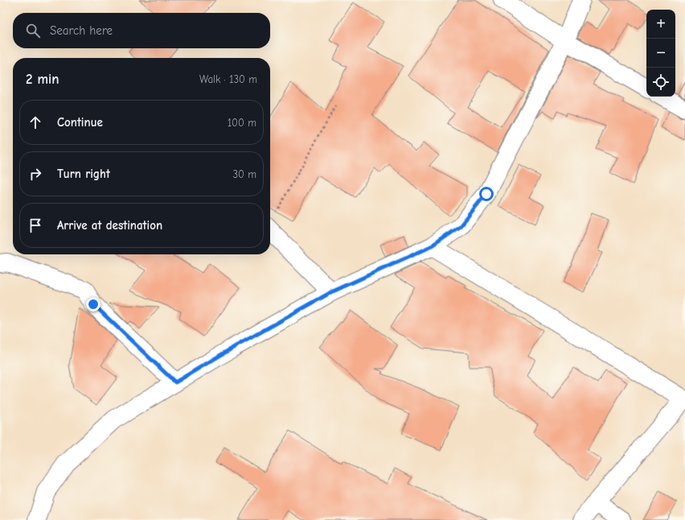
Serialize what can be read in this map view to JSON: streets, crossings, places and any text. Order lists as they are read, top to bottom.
{
  "page": {
    "map_buttons": ["+", "−"],
    "search": "Search here",
    "heading": ["2 min", "Walk · 130 m"],
    "list": [
      ["Continue", "100 m"],
      ["Turn right", "30 m"],
      "Arrive at destination"
    ]
  }
}
